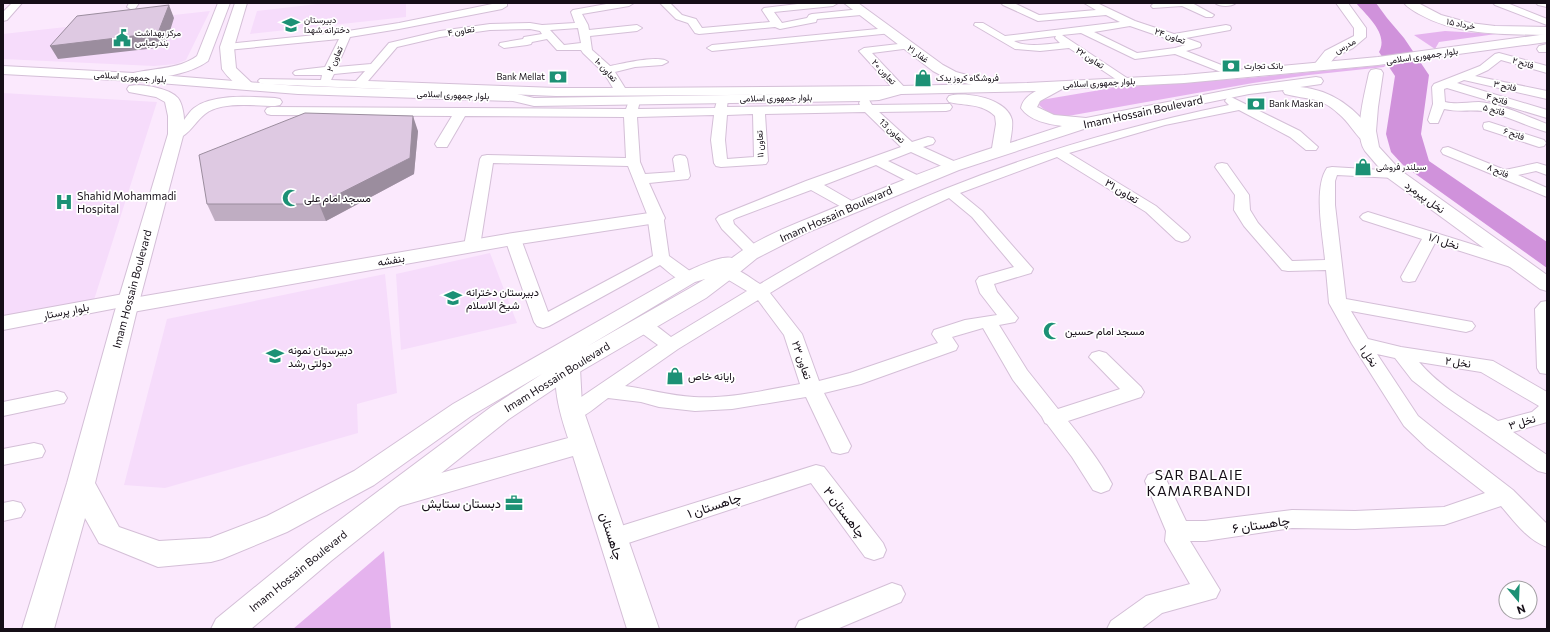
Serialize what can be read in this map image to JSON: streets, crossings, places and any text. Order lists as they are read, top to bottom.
{
  "streets": {
    "main road": [
      "۱۵ خرداد",
      "مدرس",
      "غفار ۲۱",
      "بلوار جمهوری اسلامی",
      "Imam Hossain Boulevard",
      "نخل پیرمرد",
      "بنفشه",
      "بلوار پرستار",
      "چاهستان"
    ],
    "street": [
      "تعاون ۴",
      "تعاون ۲۴",
      "تعاون ۲۲",
      "تعاون ۲",
      "فاتح ۲",
      "تعاون ۱۰",
      "تعاون ۲۰",
      "فاتح ۳",
      "فاتح ۴",
      "فاتح ۵",
      "تعاون 13",
      "فاتح ۶",
      "تعاون ۱۱",
      "فاتح ۸",
      "تعاون ۳۱",
      "نخل ۱/۱",
      "نخل ۱",
      "تعاون ۲۳",
      "نخل ۲",
      "نخل ۳",
      "چاهستان ۱",
      "چاهستان ۳",
      "چاهستان ۶"
    ]
  },
  "crossings": [
    ["۱۵ خرداد", "بلوار جمهوری اسلامی"],
    ["تعاون ۴", "تعاون ۱۰"],
    ["تعاون ۲۴", "بلوار جمهوری اسلامی"],
    ["تعاون ۲۴", "Imam Hossain Boulevard"],
    ["تعاون ۲۴", "نخل پیرمرد"],
    ["مدرس", "بلوار جمهوری اسلامی"],
    ["غفار ۲۱", "بلوار جمهوری اسلامی"],
    ["غفار ۲۱", "تعاون ۲۰"],
    ["بلوار جمهوری اسلامی", "تعاون ۲۲"],
    ["بلوار جمهوری اسلامی", "فاتح ۲"],
    ["بلوار جمهوری اسلامی", "تعاون ۲۰"],
    ["بلوار جمهوری اسلامی", "Imam Hossain Boulevard"],
    ["بلوار جمهوری اسلامی", "تعاون 13"],
    ["بلوار جمهوری اسلامی", "تعاون ۱۱"],
    ["بلوار جمهوری اسلامی", "نخل پیرمرد"],
    ["Imam Hossain Boulevard", "تعاون 13"],
    ["Imam Hossain Boulevard", "نخل پیرمرد"],
    ["Imam Hossain Boulevard", "بنفشه"],
    ["Imam Hossain Boulevard", "بلوار پرستار"],
    ["Imam Hossain Boulevard", "تعاون ۲۳"],
    ["Imam Hossain Boulevard", "چاهستان"],
    ["نخل پیرمرد", "نخل ۱/۱"],
    ["نخل پیرمرد", "نخل ۱"],
    ["بنفشه", "بلوار پرستار"],
    ["نخل ۱", "نخل ۲"],
    ["نخل ۱", "چاهستان ۶"],
    ["چاهستان ۱", "چاهستان ۳"],
    ["چاهستان ۱", "چاهستان"]
  ],
  "districts": ["SAR BALAIE KAMARBANDI"],
  "places": {
    "school or university": ["دبیرستان دخترانه شهدا", "دبیرستان دخترانه شیخ الاسلام", "دبیرستان نمونه دولتی رشد"],
    "public building": ["مرکز بهداشت بندرعباس"],
    "bank": ["بانک تجارت", "Bank Mellat", "Bank Maskan"],
    "shop": ["فروشگاه کروز یدک", "سیلندر فروشی", "رایانه خاص"],
    "mosque": ["مسجد امام علی", "مسجد امام حسین"],
    "hospital": ["Shahid Mohammadi Hospital"],
    "office": ["دبستان ستایش"]
  },
  "north": "bottom"
}
